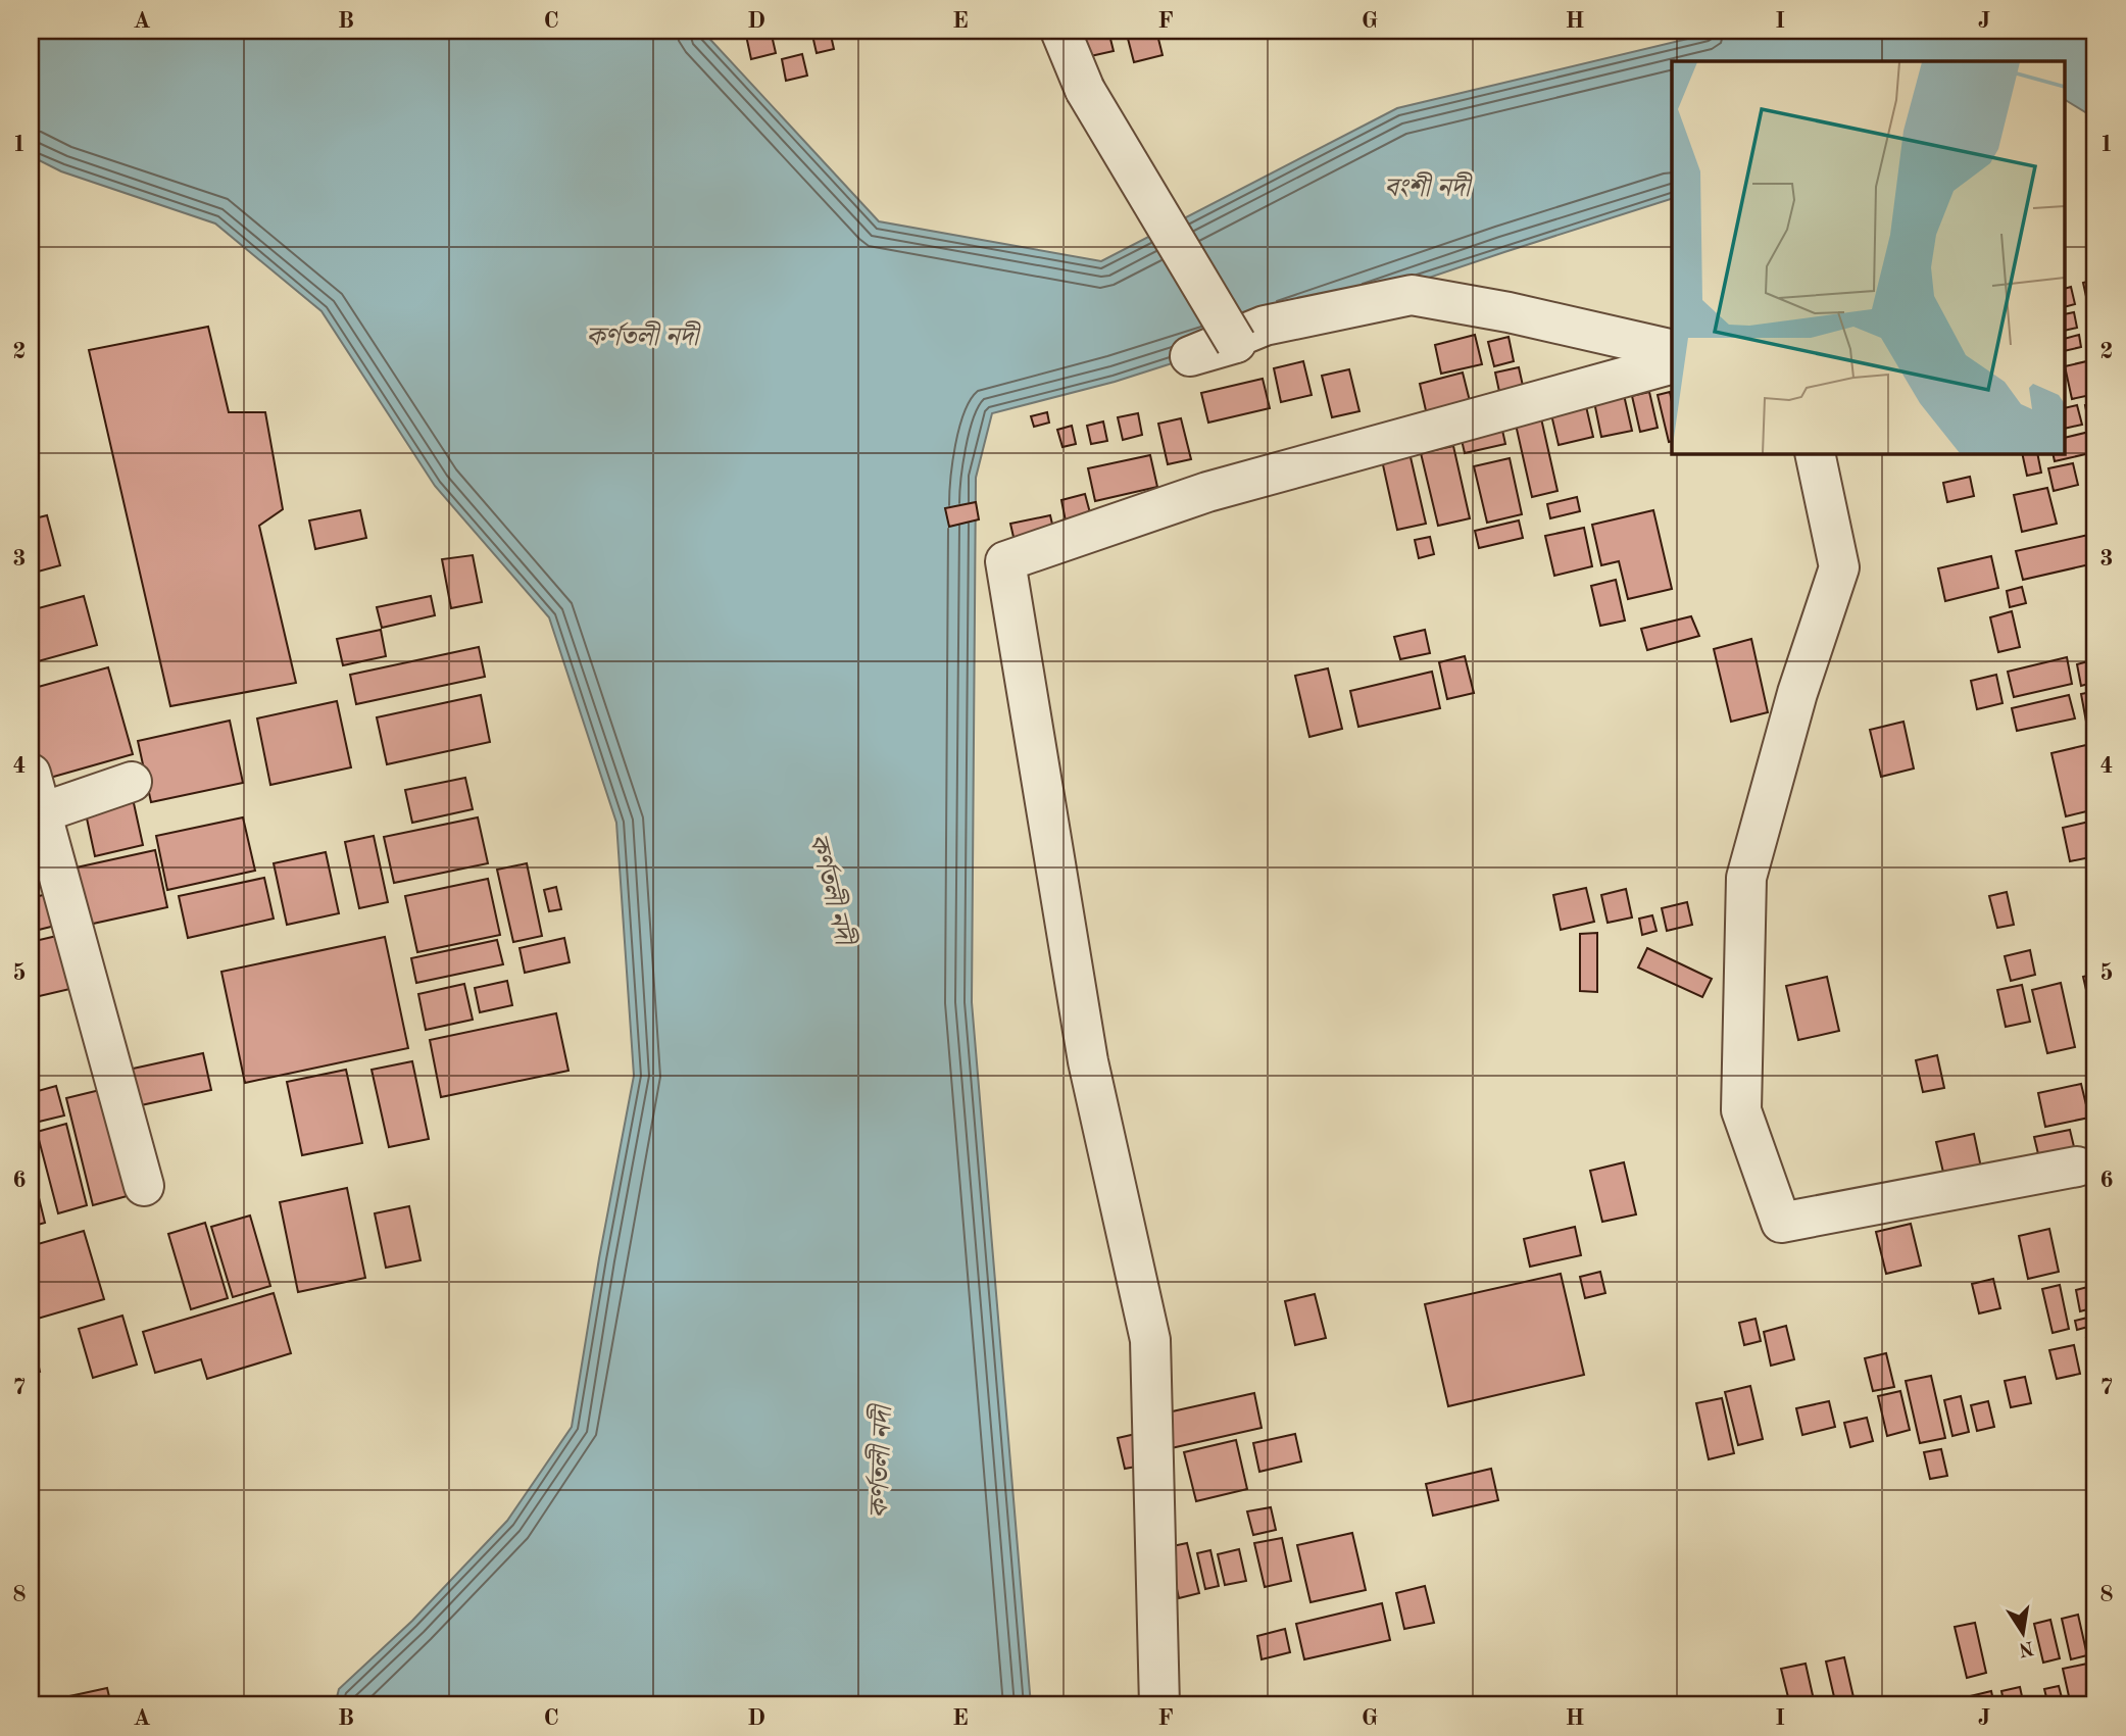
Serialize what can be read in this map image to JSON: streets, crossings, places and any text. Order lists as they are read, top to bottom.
{
  "water": ["বংশী নদী", "কর্ণতলী নদী"],
  "north": "bottom",
  "grid": {
    "columns": [
      "A",
      "B",
      "C",
      "D",
      "E",
      "F",
      "G",
      "H",
      "I",
      "J"
    ],
    "rows": [
      "1",
      "2",
      "3",
      "4",
      "5",
      "6",
      "7",
      "8"
    ]
  }
}
